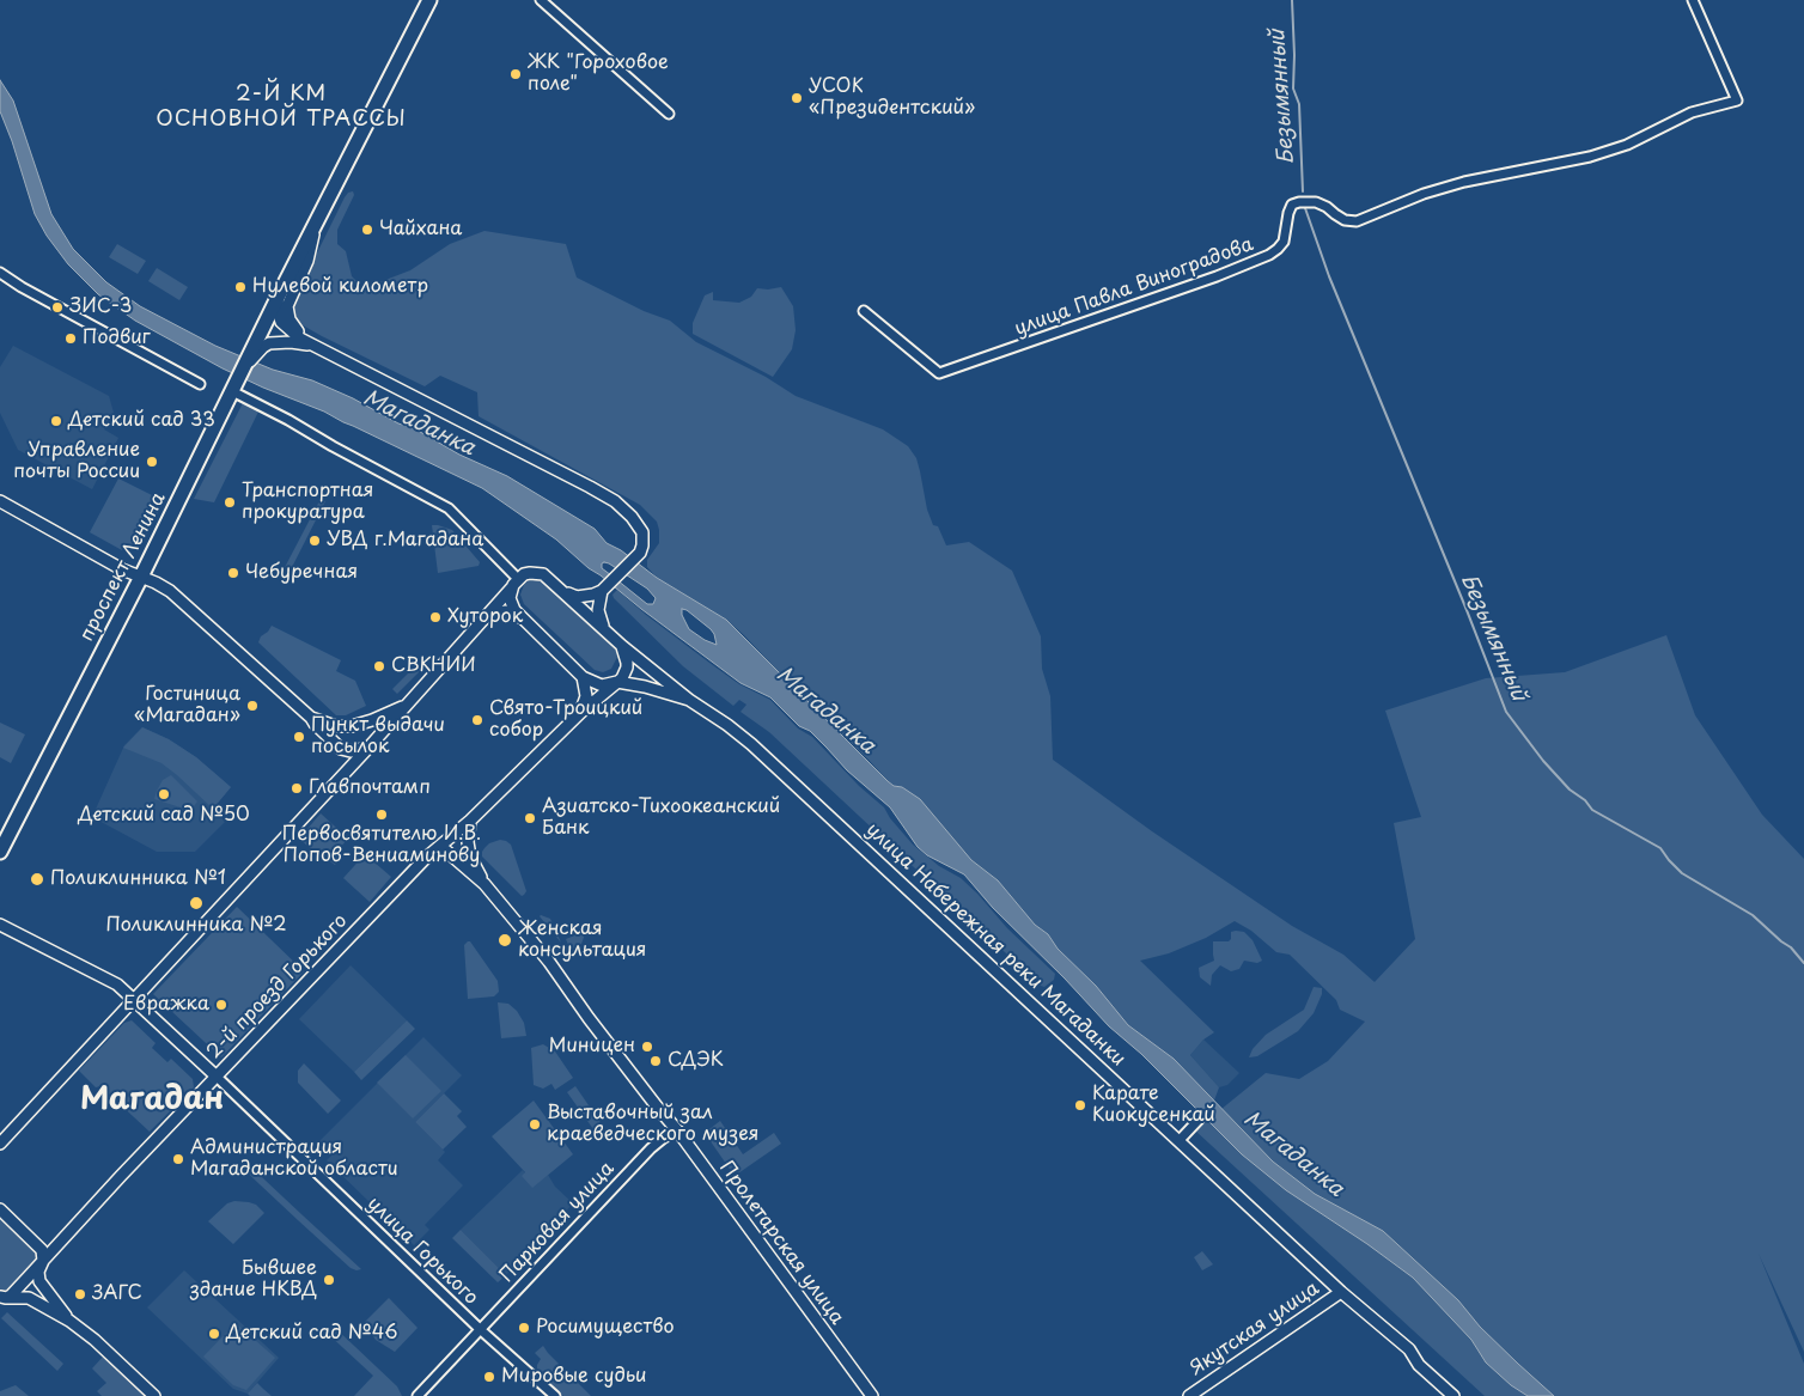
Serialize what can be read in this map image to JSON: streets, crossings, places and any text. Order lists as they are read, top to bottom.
{
  "streets": {
    "main road": ["проспект Ленина"],
    "street": [
      "улица Павла Виноградова",
      "улица Набережная реки Магаданки",
      "2-й проезд Горького",
      "Парковая улица",
      "Пролетарская улица",
      "улица Горького",
      "Якутская улица"
    ]
  },
  "crossings": [
    ["улица Набережная реки Магаданки", "Якутская улица"],
    ["2-й проезд Горького", "Пролетарская улица"],
    ["2-й проезд Горького", "улица Горького"],
    ["Парковая улица", "Пролетарская улица"],
    ["Парковая улица", "улица Горького"]
  ],
  "districts": ["2-Й КМ ОСНОВНОЙ ТРАССЫ", "Магадан"],
  "water": ["Безымянный", "Магаданка"],
  "places": [
    "ЖК \"Гороховое поле\"",
    "УСОК «Президентский»",
    "Чайхана",
    "Нулевой километр",
    "ЗИС-3",
    "Подвиг",
    "Детский сад 33",
    "Управление почты России",
    "Транспортная прокуратура",
    "УВД г.Магадана",
    "Чебуречная",
    "Хуторок",
    "СВКНИИ",
    "Гостиница «Магадан»",
    "Свято-Троицкий собор",
    "Пункт выдачи посылок",
    "Главпочтамп",
    "Детский сад №50",
    "Первосвятителю И.В. Попов-Вениаминову",
    "Азиатско-Тихоокеанский Банк",
    "Поликлинника №1",
    "Поликлинника №2",
    "Женская консультация",
    "Евражка",
    "Миницен",
    "СДЭК",
    "Карате Киокусенкай",
    "Выставочный зал краеведческого музея",
    "Администрация Магаданской области",
    "Бывшее здание НКВД",
    "ЗАГС",
    "Росимущество",
    "Детский сад №46",
    "Мировые судьи"
  ]
}
